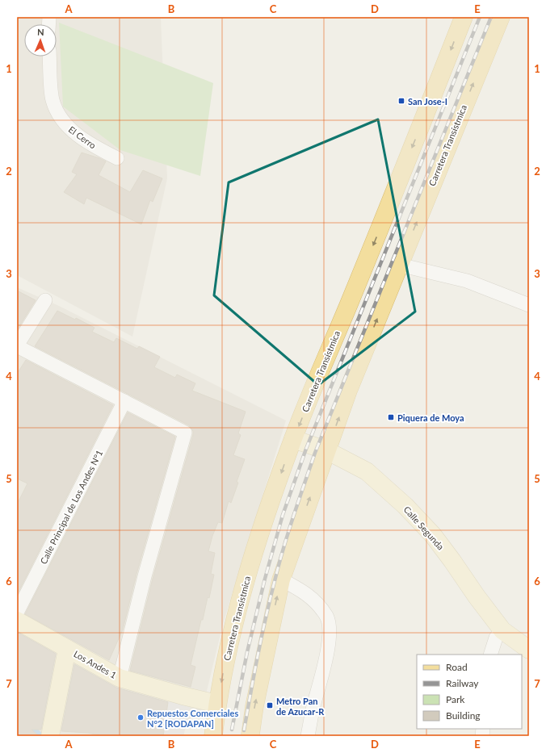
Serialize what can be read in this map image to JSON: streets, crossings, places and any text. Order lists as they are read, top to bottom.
{
  "streets": {
    "main road": ["Carretera Transístmica"],
    "street": [
      "El Cerro",
      "Calle Principal de Los Andes N°1",
      "Calle Segunda",
      "Los Andes 1"
    ]
  },
  "crossings": [
    ["Carretera Transístmica", "Calle Segunda"],
    ["Carretera Transístmica", "Los Andes 1"]
  ],
  "places": {
    "transit": ["San Jose-I", "Piquera de Moya", "Metro Pan de Azucar-R"],
    "other": ["Repuestos Comerciales N°2 [RODAPAN]"]
  },
  "legend": [
    "Road",
    "Railway",
    "Park",
    "Building"
  ],
  "north": "top",
  "grid": {
    "columns": [
      "A",
      "B",
      "C",
      "D",
      "E"
    ],
    "rows": [
      "1",
      "2",
      "3",
      "4",
      "5",
      "6",
      "7"
    ]
  }
}
